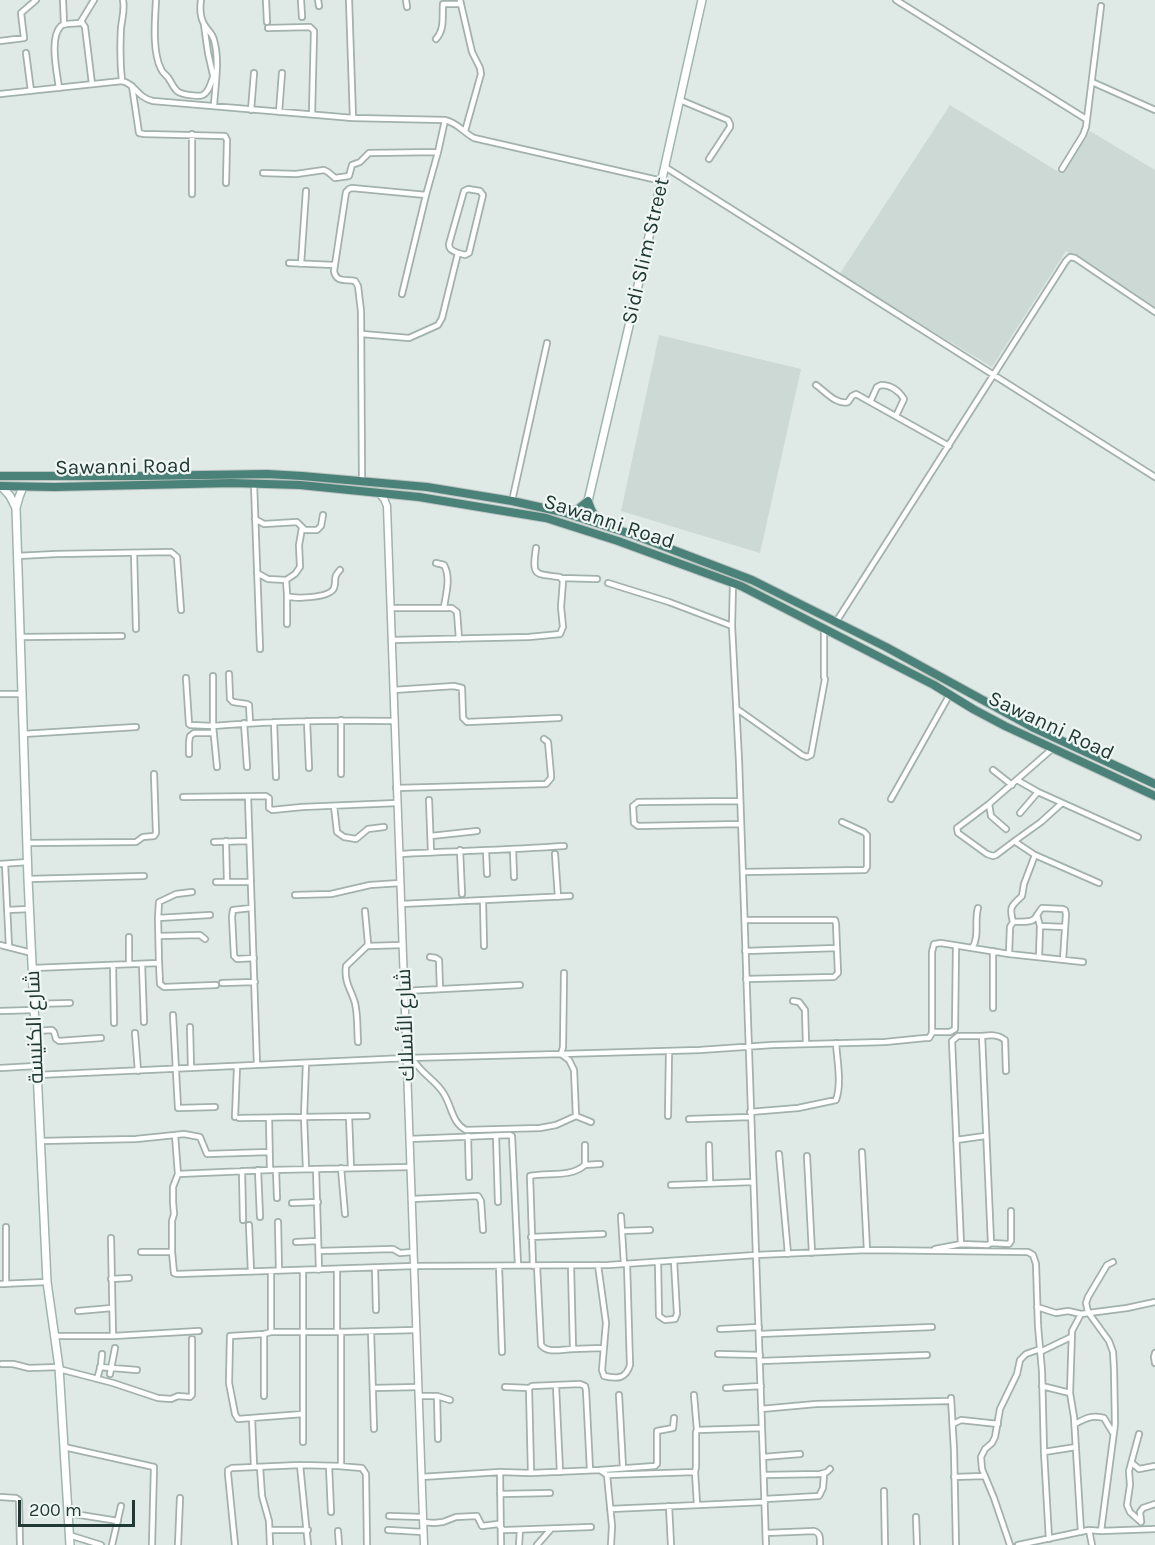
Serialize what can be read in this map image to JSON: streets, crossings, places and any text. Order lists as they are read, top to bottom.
{
  "streets": {
    "highway": ["Sawanni Road"],
    "main road": ["Sidi Slim Street", "شارع الكنيسة"],
    "street": ["شارع الأسلاك"]
  },
  "crossings": [
    ["Sawanni Road", "شارع الكنيسة"]
  ],
  "scale_bar": "200 m"
}
